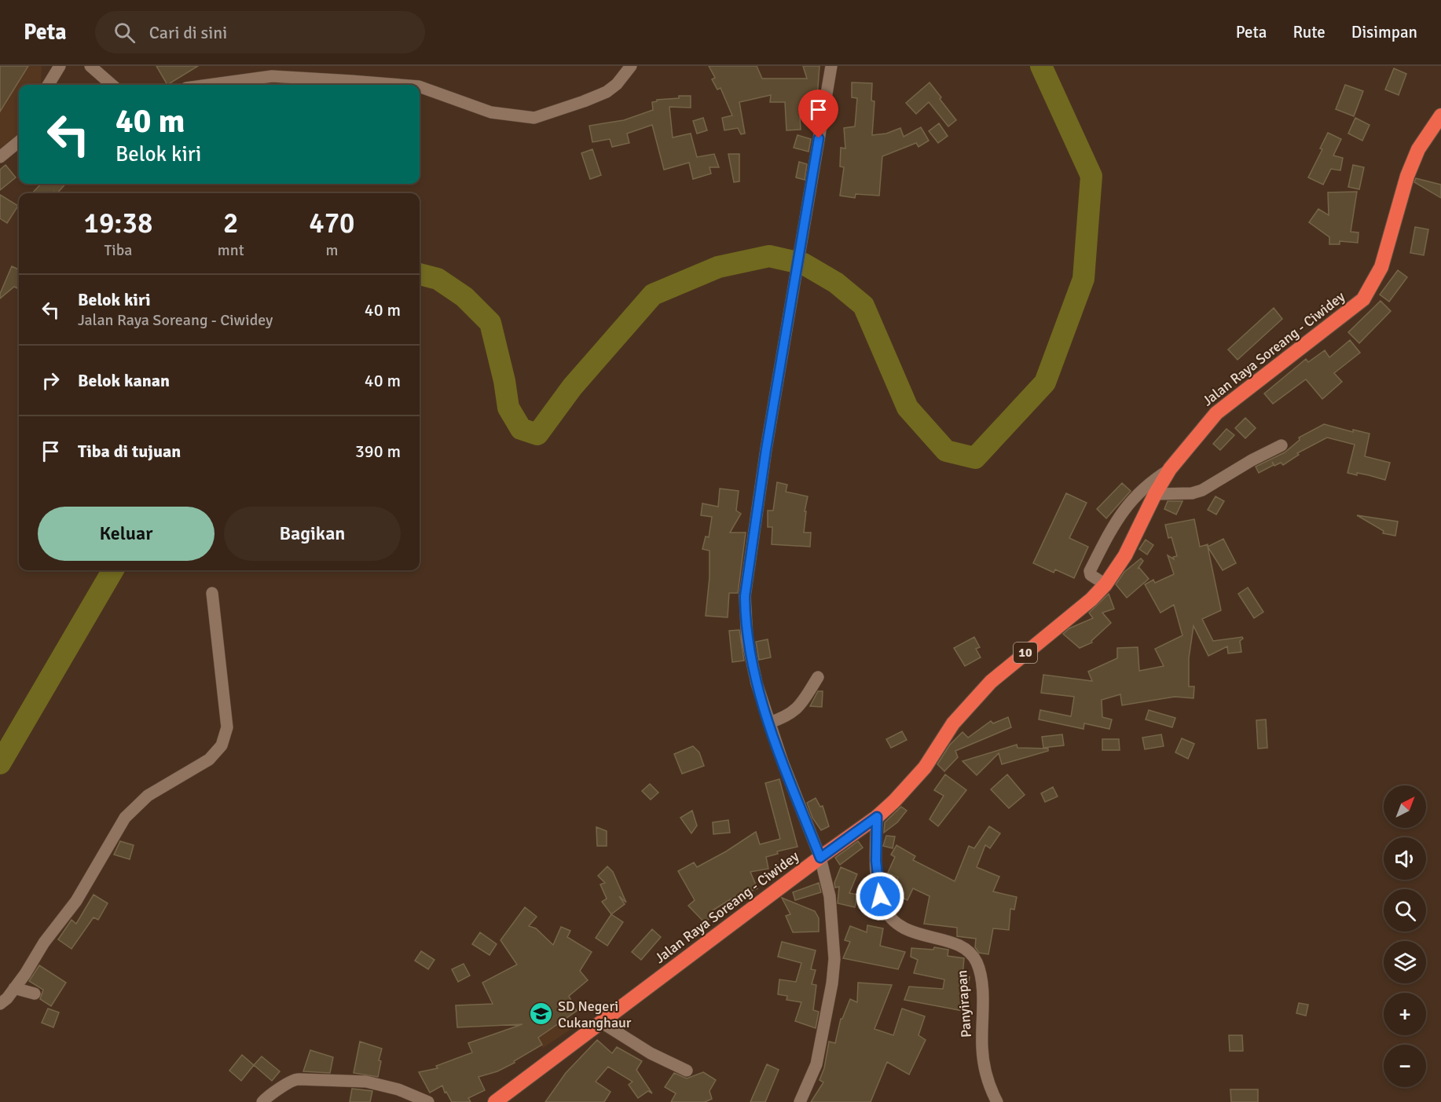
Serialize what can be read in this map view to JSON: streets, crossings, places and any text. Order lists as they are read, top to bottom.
{
  "streets": {
    "highway": ["Jalan Raya Soreang - Ciwidey", "10"],
    "street": ["Panyirapan"]
  },
  "crossings": [
    ["Jalan Raya Soreang - Ciwidey", "Panyirapan"]
  ],
  "places": {
    "school or university": ["SD Negeri Cukanghaur"]
  },
  "north": "top right",
  "page": {
    "header": "Peta",
    "search": "Cari di sini",
    "nav": ["Peta", "Rute", "Disimpan"],
    "turn": ["40 m", "Belok kiri"],
    "eta": [
      "19:38",
      "Tiba",
      "2",
      "mnt",
      "470",
      "m"
    ],
    "list": [
      {
        "name": "Belok kiri",
        "note": "Jalan Raya Soreang - Ciwidey",
        "value": "40 m"
      },
      {
        "name": "Belok kanan",
        "value": "40 m"
      },
      {
        "name": "Tiba di tujuan",
        "value": "390 m"
      }
    ],
    "buttons": ["Keluar", "Bagikan"],
    "map_buttons": ["+", "−"]
  }
}
